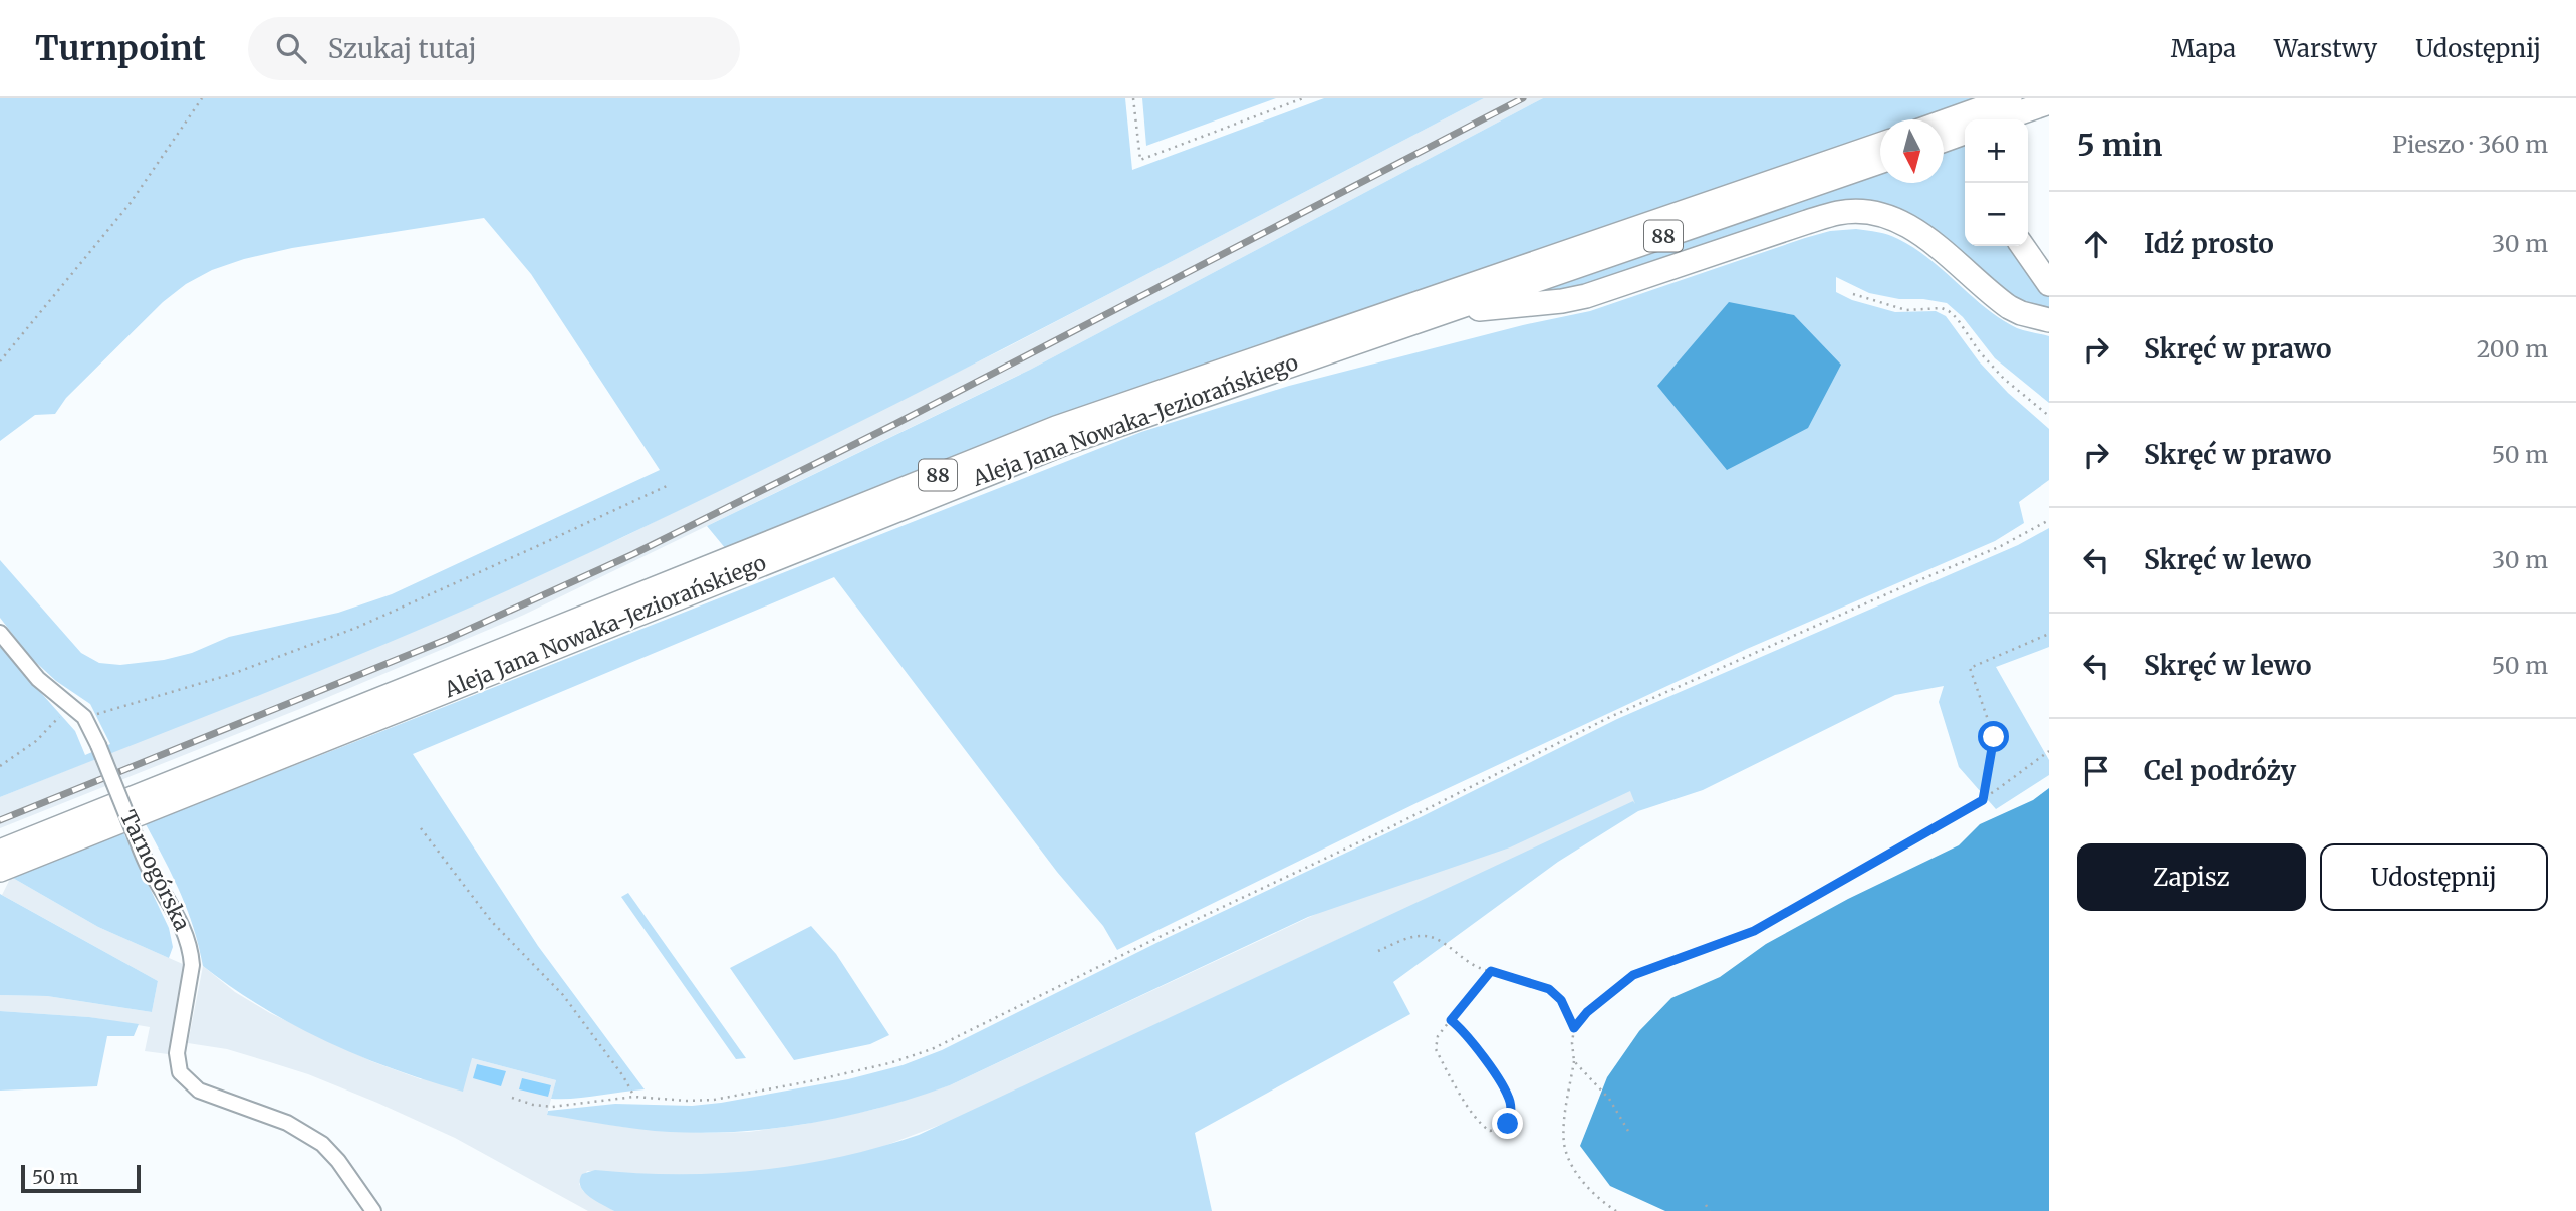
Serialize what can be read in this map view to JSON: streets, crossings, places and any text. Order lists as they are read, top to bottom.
{
  "streets": {
    "main road": ["88", "Aleja Jana Nowaka-Jeziorańskiego"],
    "street": ["Tarnogórska"]
  },
  "scale_bar": "50 m",
  "north": "bottom",
  "page": {
    "header": "Turnpoint",
    "search": "Szukaj tutaj",
    "nav": ["Mapa", "Warstwy", "Udostępnij"],
    "heading": ["5 min", "Pieszo · 360 m"],
    "map_buttons": ["+", "−"],
    "list": [
      ["Idź prosto", "30 m"],
      ["Skręć w prawo", "200 m"],
      ["Skręć w prawo", "50 m"],
      ["Skręć w lewo", "30 m"],
      ["Skręć w lewo", "50 m"],
      "Cel podróży"
    ],
    "buttons": ["Zapisz", "Udostępnij"],
    "scale": "50 m"
  }
}
